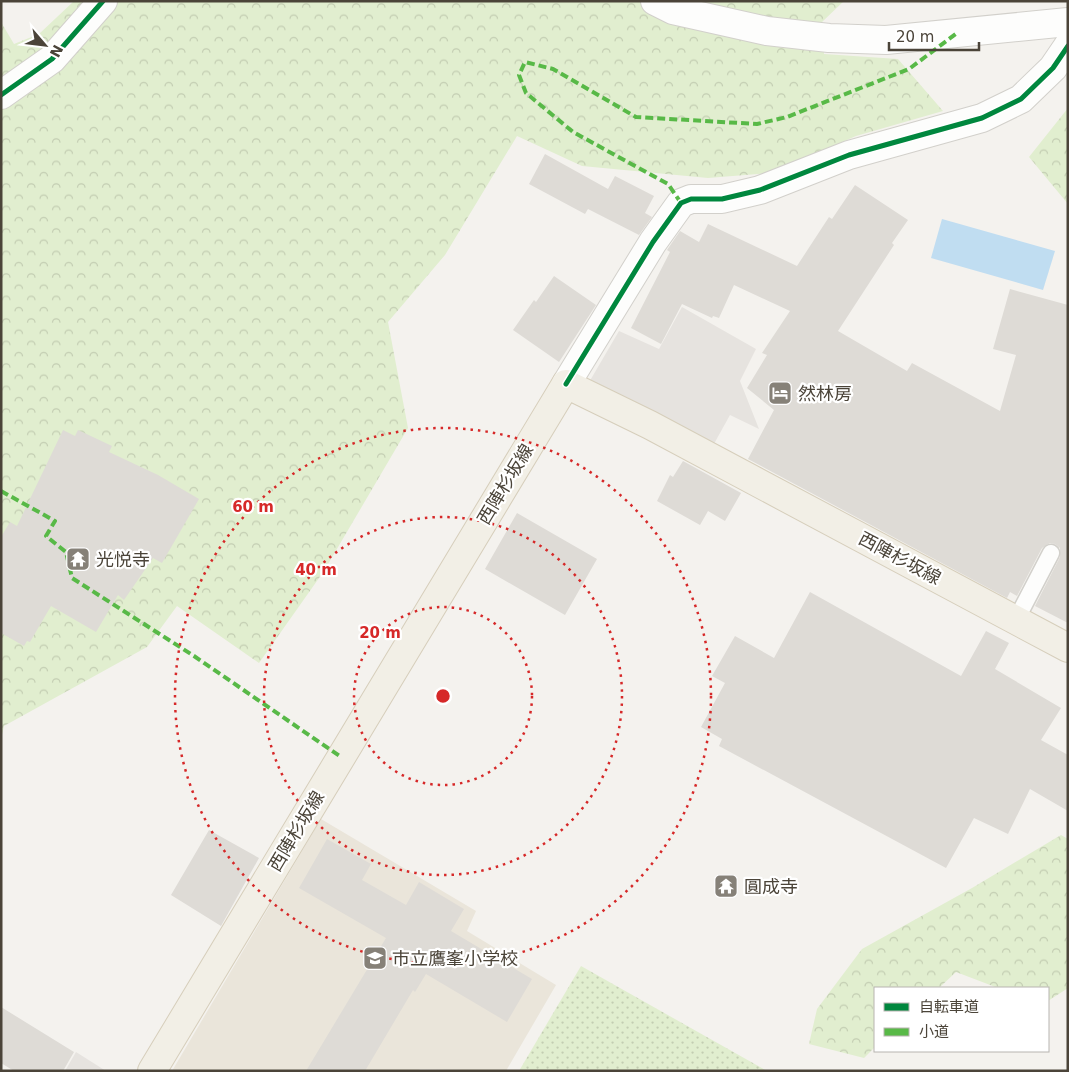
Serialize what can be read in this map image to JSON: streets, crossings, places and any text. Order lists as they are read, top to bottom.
{
  "streets": {
    "main road": ["西陣杉坂線"]
  },
  "places": {
    "hotel": ["然林房"],
    "temple": ["光悦寺", "圓成寺"],
    "school or university": ["市立鷹峯小学校"]
  },
  "legend": ["自転車道", "小道"],
  "scale_bar": "20 m",
  "north": "bottom right",
  "rings": ["60 m", "40 m", "20 m"]
}
